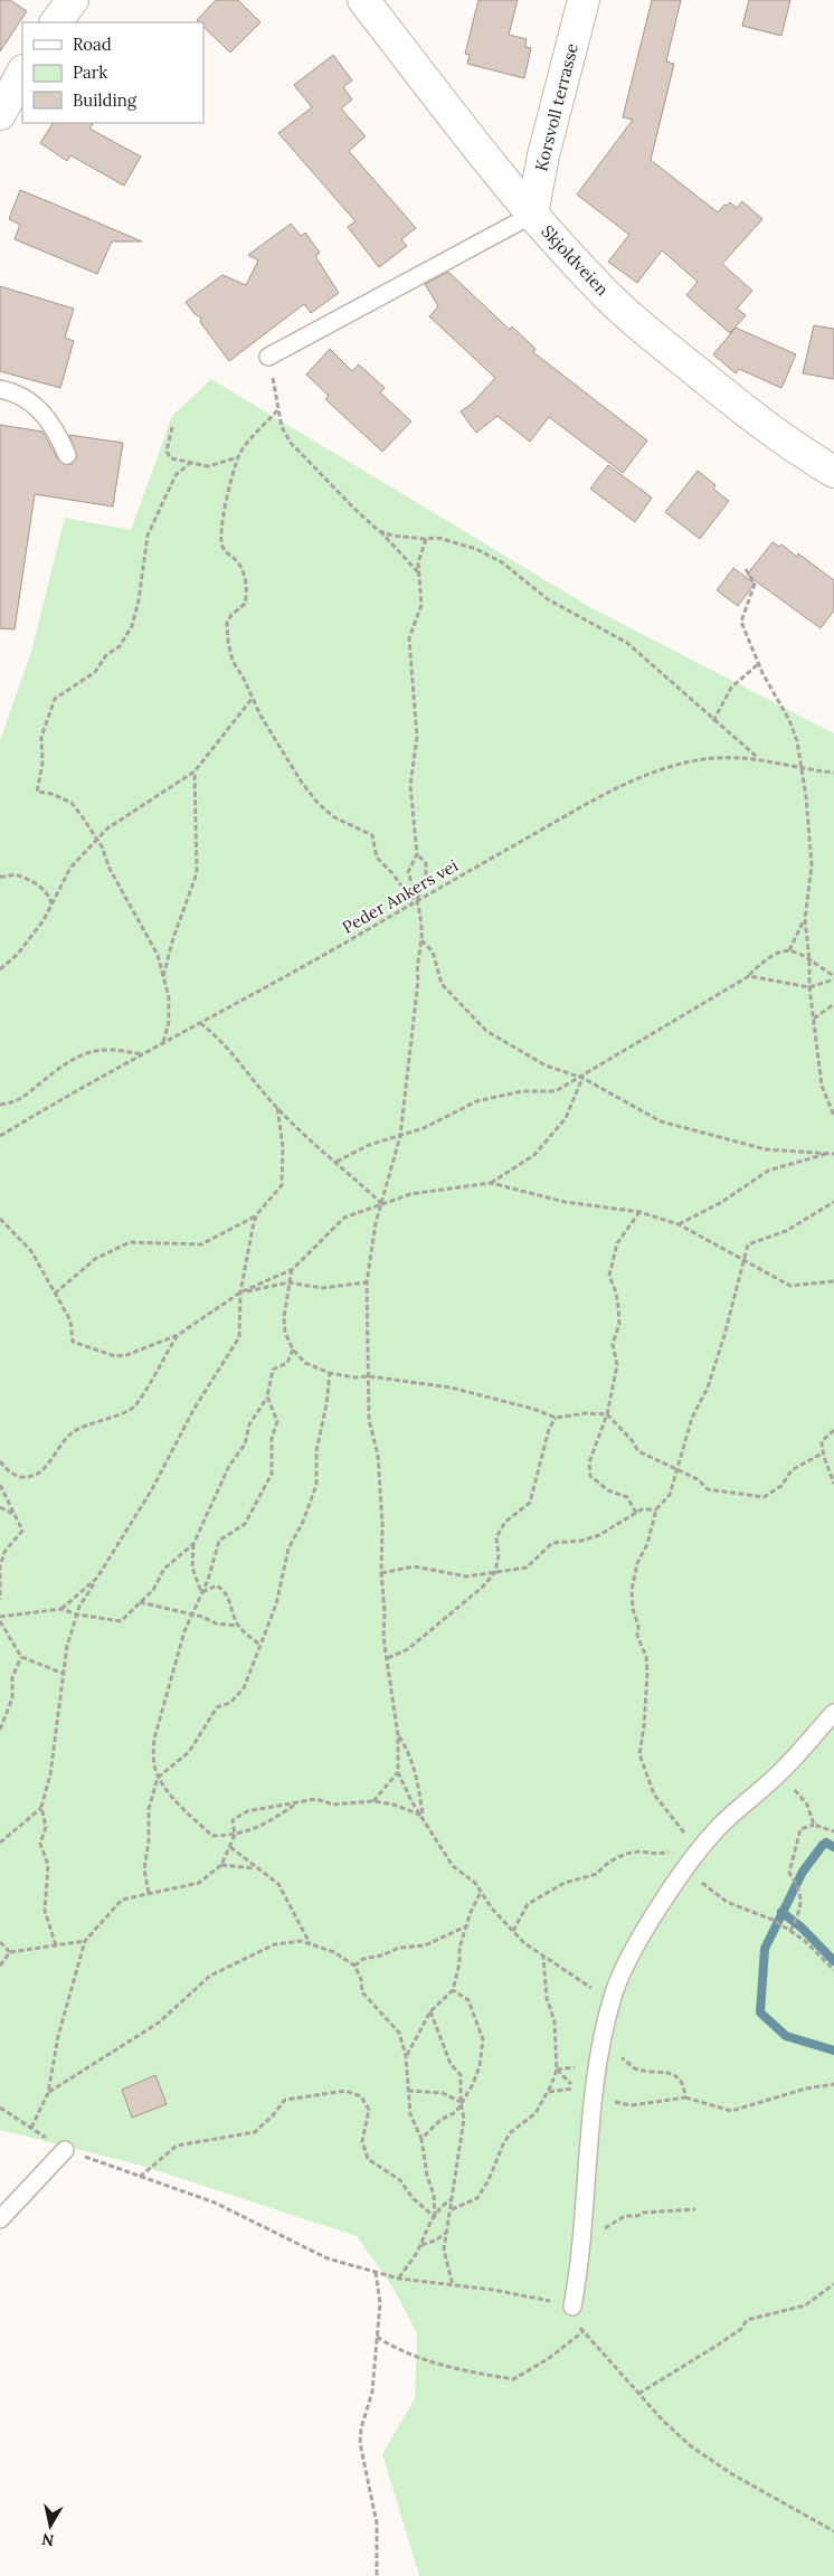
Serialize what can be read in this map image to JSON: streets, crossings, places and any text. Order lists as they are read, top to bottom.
{
  "streets": {
    "street": ["Korsvoll terrasse", "Skjoldveien"],
    "path": ["Peder Ankers vei"]
  },
  "crossings": [
    ["Korsvoll terrasse", "Skjoldveien"]
  ],
  "legend": ["Road", "Park", "Building"],
  "north": "bottom"
}
